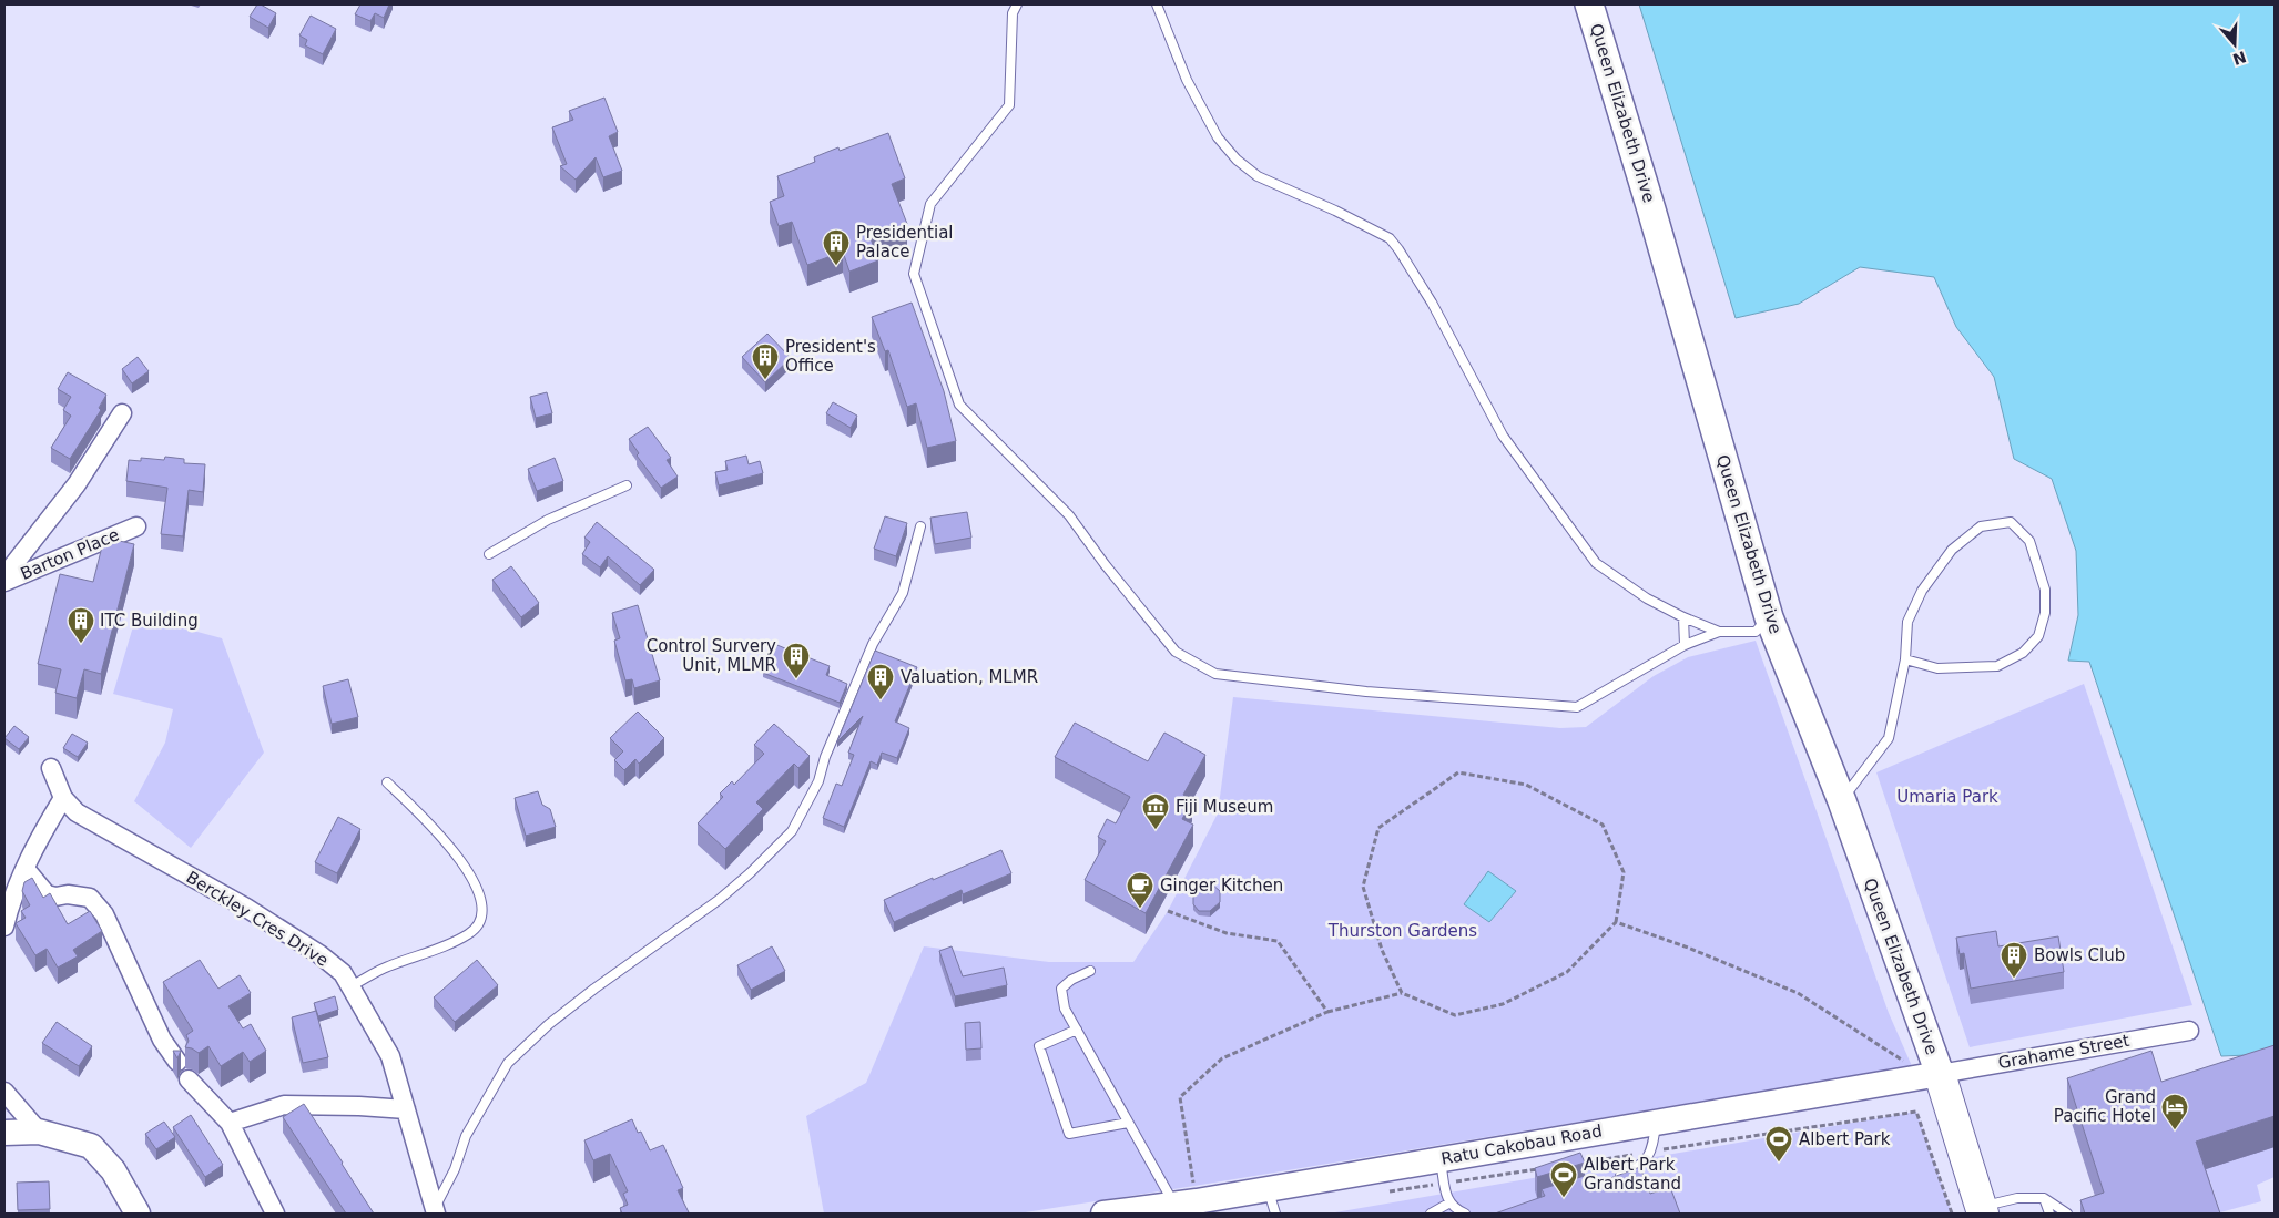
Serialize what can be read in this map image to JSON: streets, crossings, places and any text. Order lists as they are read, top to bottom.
{
  "streets": {
    "main road": ["Queen Elizabeth Drive", "Ratu Cakobau Road"],
    "street": ["Barton Place", "Berckley Cres Drive", "Grahame Street"]
  },
  "crossings": [
    ["Queen Elizabeth Drive", "Grahame Street"],
    ["Queen Elizabeth Drive", "Ratu Cakobau Road"],
    ["Grahame Street", "Ratu Cakobau Road"]
  ],
  "parks": ["Umaria Park", "Thurston Gardens"],
  "places": {
    "building": [
      "Presidential Palace",
      "President's Office",
      "ITC Building",
      "Control Survery Unit, MLMR",
      "Valuation, MLMR",
      "Bowls Club"
    ],
    "museum": ["Fiji Museum"],
    "cafe": ["Ginger Kitchen"],
    "hotel": ["Grand Pacific Hotel"],
    "sports": ["Albert Park", "Albert Park Grandstand"]
  },
  "north": "bottom"
}
